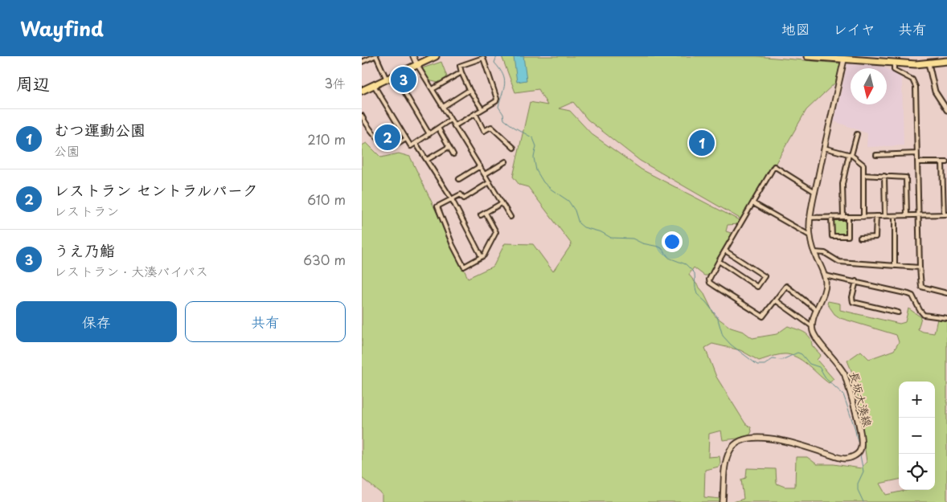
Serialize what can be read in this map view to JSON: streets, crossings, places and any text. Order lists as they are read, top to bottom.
{
  "streets": {
    "main road": ["長坂大湊線"]
  },
  "north": "bottom",
  "page": {
    "header": "Wayfind",
    "nav": ["地図", "レイヤ", "共有"],
    "heading": ["周辺", "3件"],
    "pins": ["3", "2", "1"],
    "list": [
      {
        "mark": "1",
        "name": "むつ運動公園",
        "note": "公園",
        "value": "210 m"
      },
      {
        "mark": "2",
        "name": "レストラン セントラルパーク",
        "note": "レストラン",
        "value": "610 m"
      },
      {
        "mark": "3",
        "name": "うえ乃鮨",
        "note": "レストラン · 大湊バイパス",
        "value": "630 m"
      }
    ],
    "buttons": ["保存", "共有"],
    "map_buttons": ["+", "−"]
  }
}
